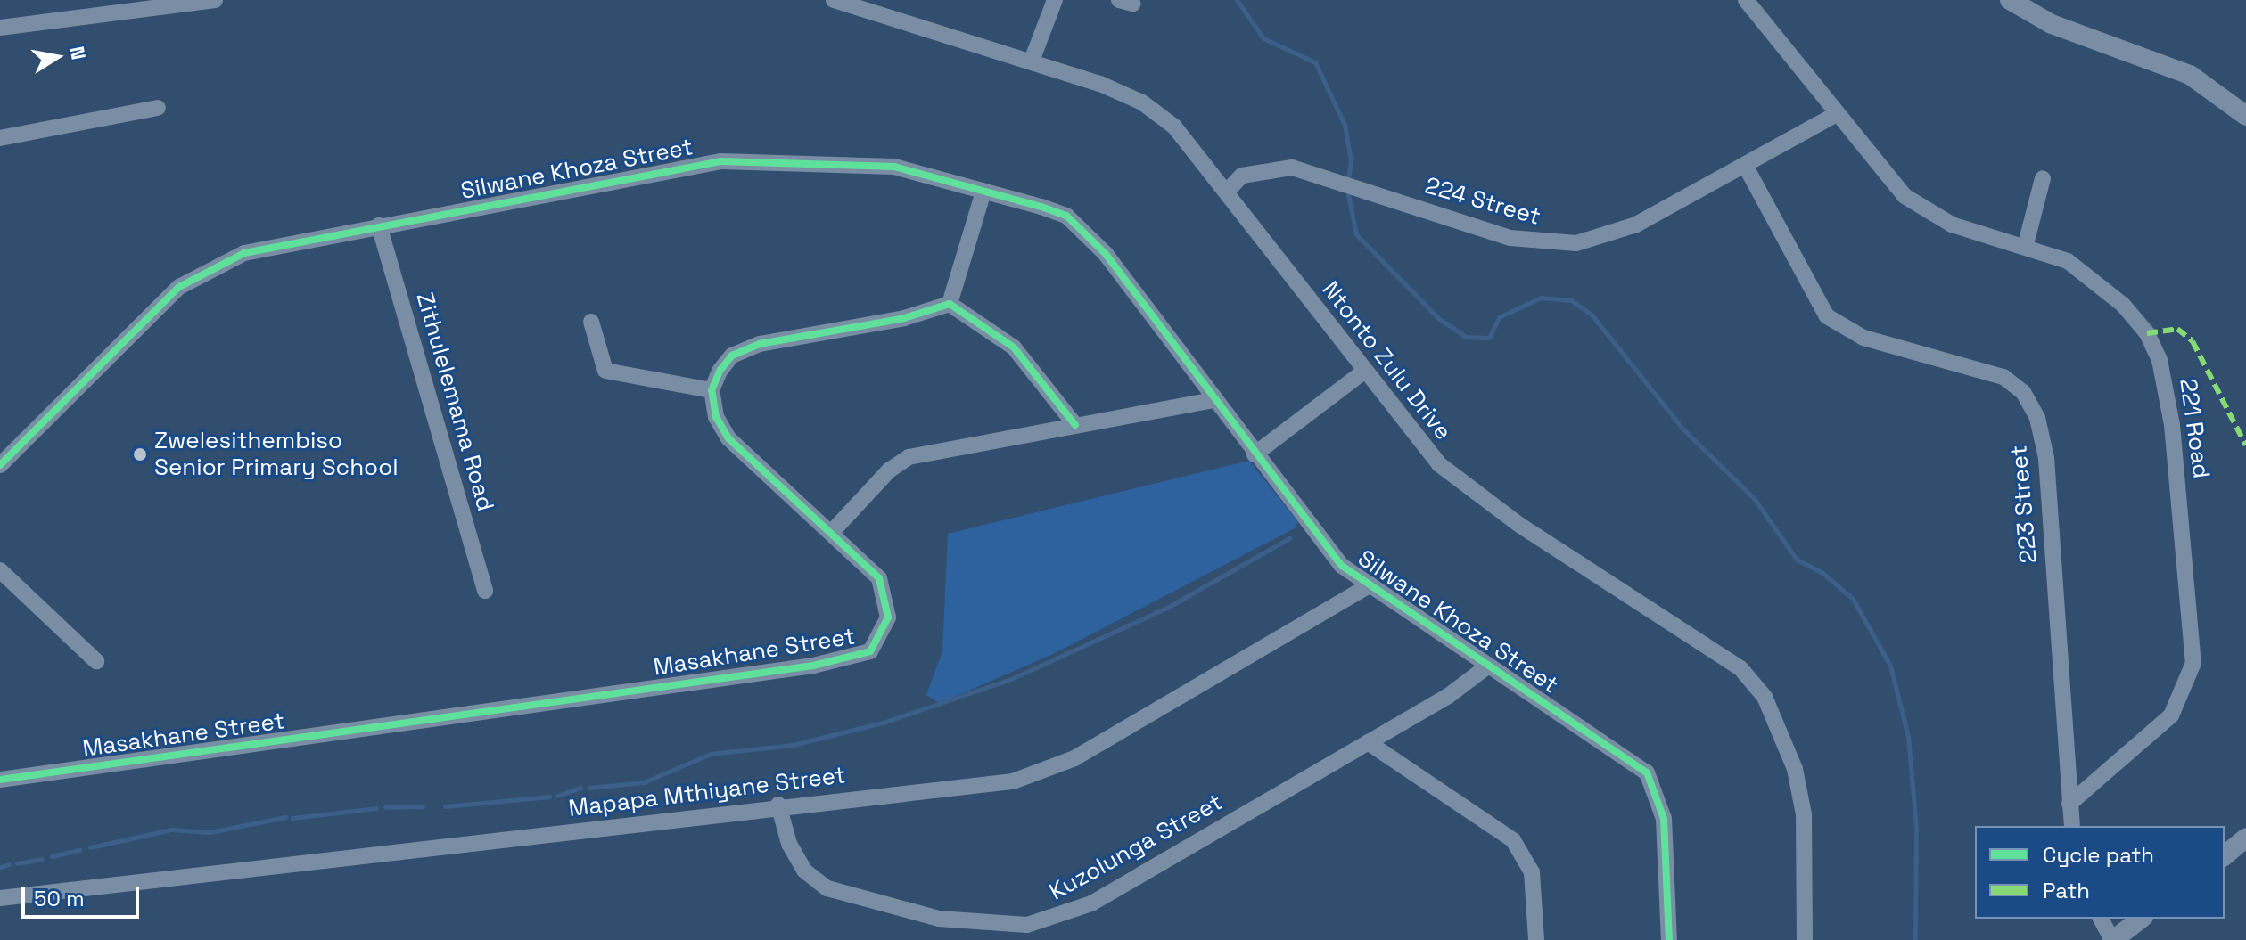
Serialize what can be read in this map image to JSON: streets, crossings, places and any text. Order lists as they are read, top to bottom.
{
  "streets": {
    "street": [
      "Silwane Khoza Street",
      "224 Street",
      "Ntonto Zulu Drive",
      "Zithulelemama Road",
      "221 Road",
      "223 Street",
      "Masakhane Street",
      "Mapapa Mthiyane Street",
      "Kuzolunga Street"
    ]
  },
  "crossings": [
    ["Silwane Khoza Street", "Zithulelemama Road"],
    ["Silwane Khoza Street", "Mapapa Mthiyane Street"],
    ["Silwane Khoza Street", "Kuzolunga Street"],
    ["224 Street", "Ntonto Zulu Drive"],
    ["224 Street", "221 Road"],
    ["224 Street", "223 Street"],
    ["221 Road", "223 Street"],
    ["Mapapa Mthiyane Street", "Kuzolunga Street"]
  ],
  "places": ["Zwelesithembiso Senior Primary School"],
  "legend": ["Cycle path", "Path"],
  "scale_bar": "50 m",
  "north": "right"
}
